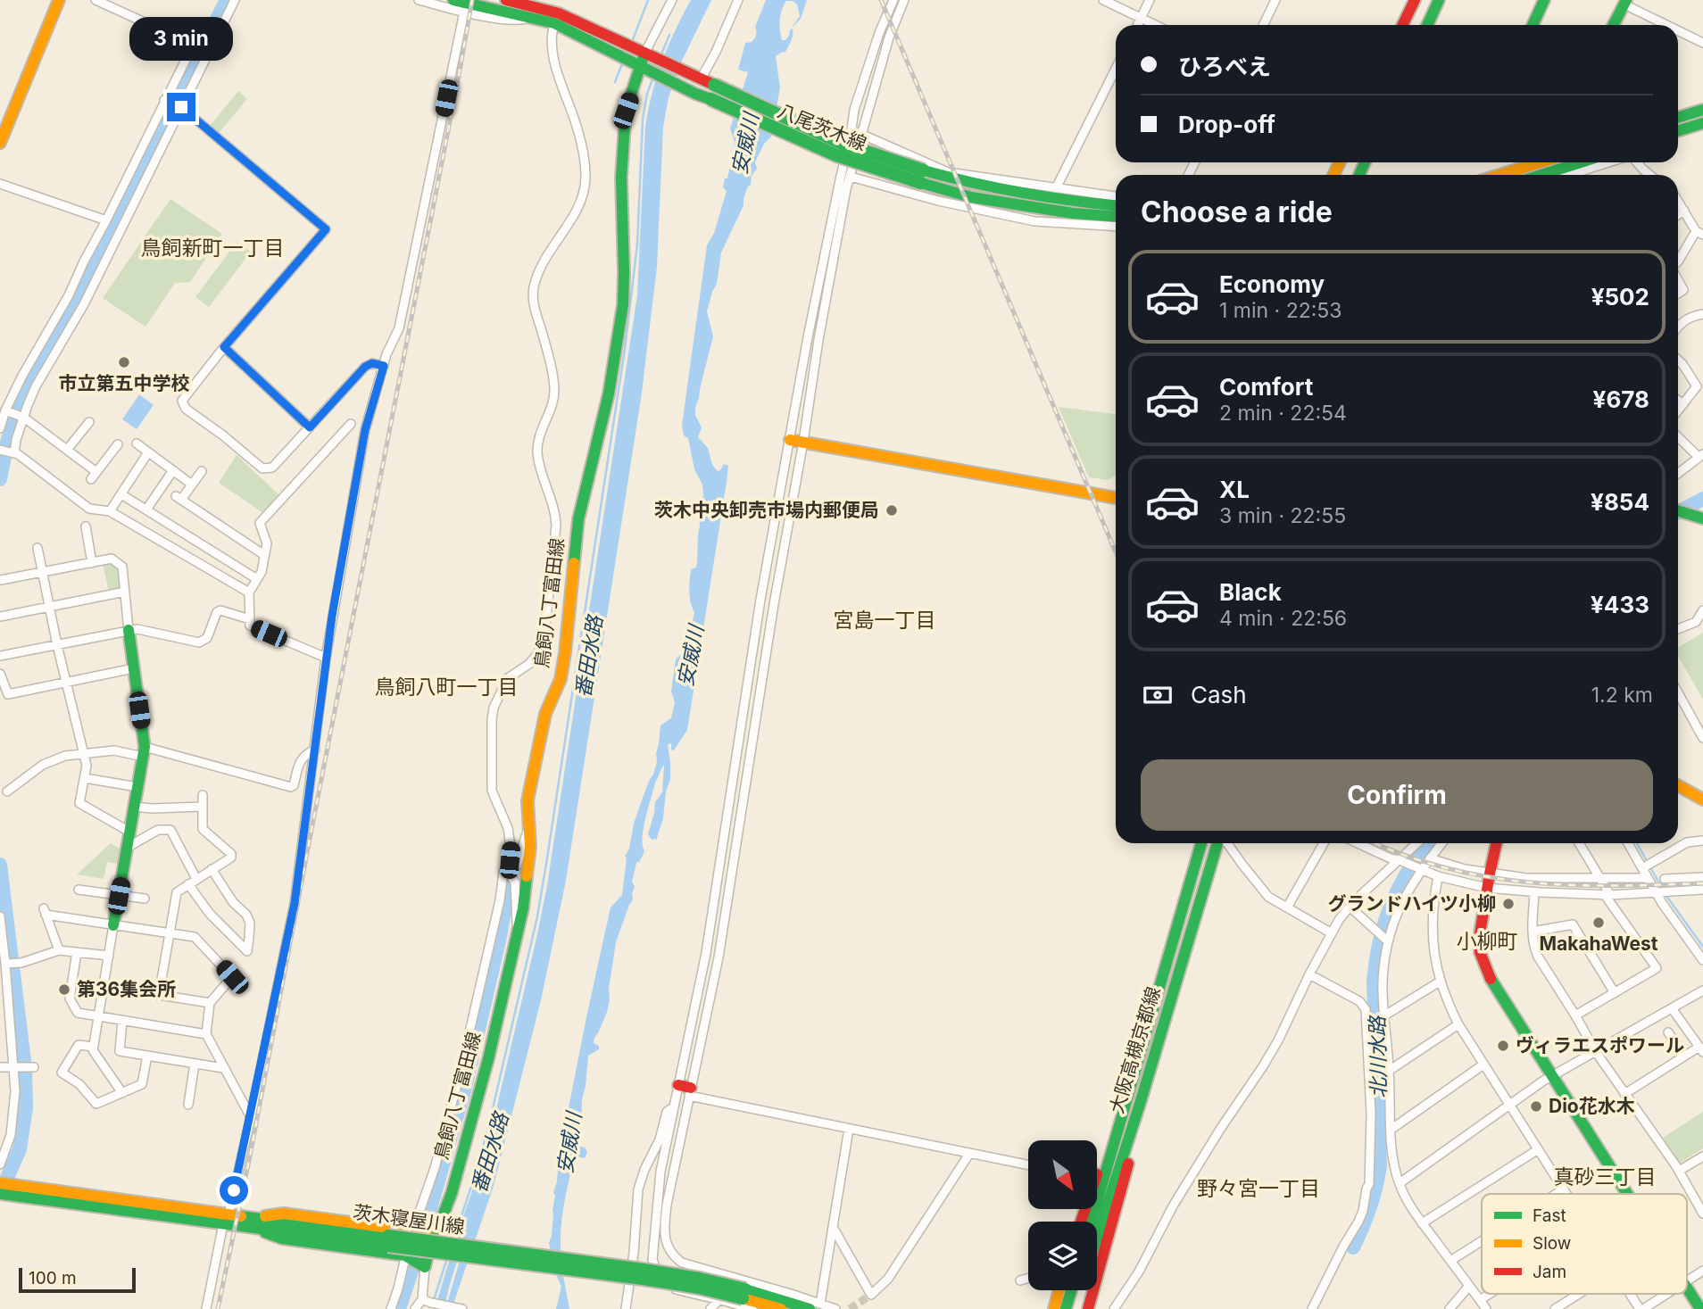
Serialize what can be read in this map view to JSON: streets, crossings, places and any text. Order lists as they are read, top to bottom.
{
  "streets": {
    "main road": [
      "八尾茨木線",
      "鳥飼八丁富田線",
      "大阪高槻京都線",
      "茨木寝屋川線"
    ]
  },
  "crossings": [
    ["八尾茨木線", "鳥飼八丁富田線"]
  ],
  "districts": [
    "鳥飼新町一丁目",
    "宮島一丁目",
    "鳥飼八町一丁目",
    "小柳町",
    "真砂三丁目",
    "野々宮一丁目"
  ],
  "water": ["安威川", "番田水路", "北川水路"],
  "places": [
    "市立第五中学校",
    "茨木中央卸売市場内郵便局",
    "グランドハイツ小柳",
    "MakahaWest",
    "第36集会所",
    "ヴィラエスポワール",
    "Dio花水木"
  ],
  "legend": ["Fast", "Slow", "Jam"],
  "scale_bar": "100 m",
  "north": "bottom right",
  "page": {
    "bubble": "3 min",
    "banner": ["ひろべえ", "Drop-off"],
    "heading": "Choose a ride",
    "list": [
      {
        "name": "Economy",
        "note": "1 min · 22:53",
        "value": "¥502"
      },
      {
        "name": "Comfort",
        "note": "2 min · 22:54",
        "value": "¥678"
      },
      {
        "name": "XL",
        "note": "3 min · 22:55",
        "value": "¥854"
      },
      {
        "name": "Black",
        "note": "4 min · 22:56",
        "value": "¥433"
      }
    ],
    "pay": ["Cash", "1.2 km"],
    "buttons": "Confirm",
    "scale": "100 m"
  }
}
